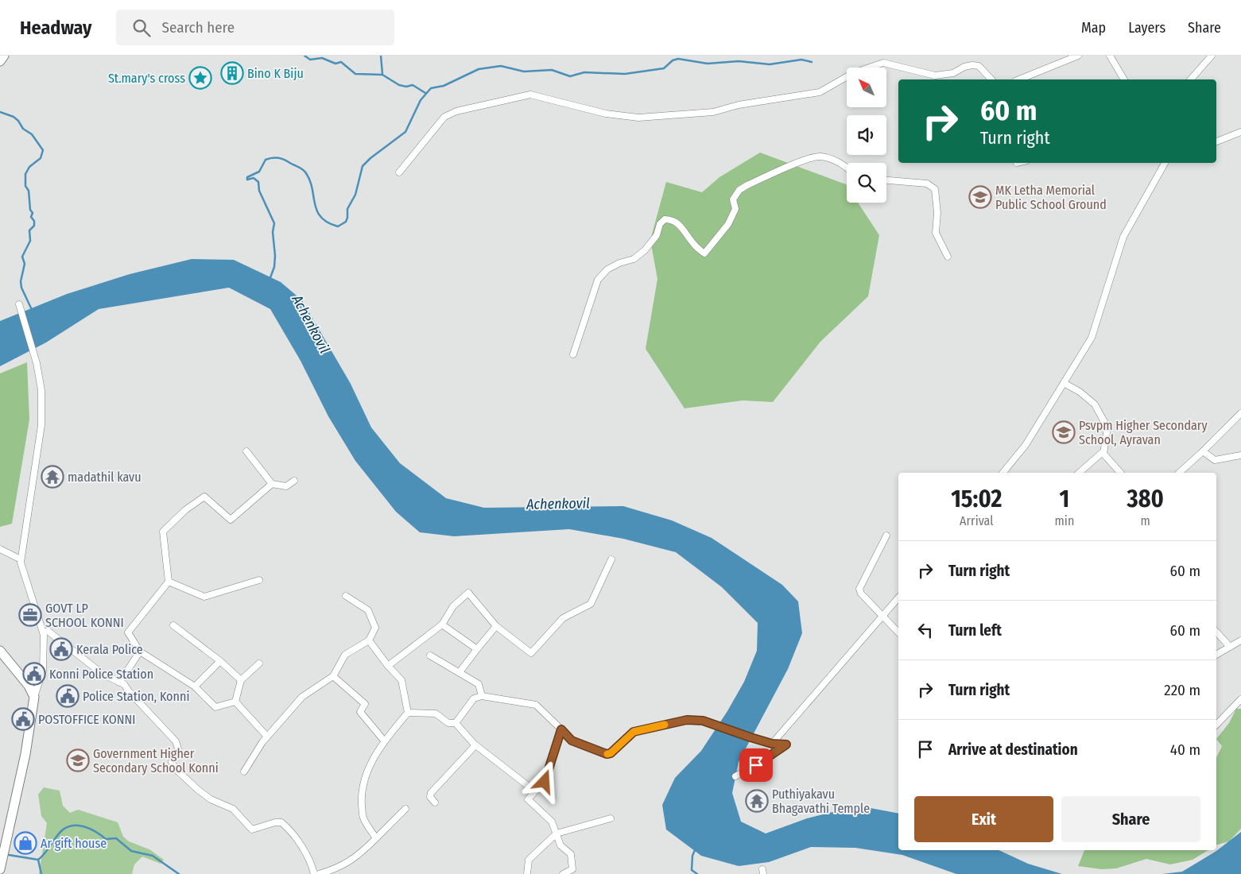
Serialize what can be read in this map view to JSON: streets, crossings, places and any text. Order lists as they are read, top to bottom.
{
  "water": ["Achenkovil"],
  "places": {
    "building": ["Bino K Biju"],
    "place": ["St.mary's cross"],
    "school or university": ["MK Letha Memorial Public School Ground", "Psvpm Higher Secondary School, Ayravan", "Government Higher Secondary School Konni"],
    "temple": ["madathil kavu", "Puthiyakavu Bhagavathi Temple"],
    "office": ["GOVT LP SCHOOL KONNI"],
    "public building": [
      "Kerala Police",
      "Konni Police Station",
      "Police Station, Konni",
      "POSTOFFICE KONNI"
    ],
    "shop": ["Ar gift house"]
  },
  "north": "top left",
  "page": {
    "header": "Headway",
    "search": "Search here",
    "nav": ["Map", "Layers", "Share"],
    "turn": ["60 m", "Turn right"],
    "eta": [
      "15:02",
      "Arrival",
      "1",
      "min",
      "380",
      "m"
    ],
    "list": [
      {
        "name": "Turn right",
        "value": "60 m"
      },
      {
        "name": "Turn left",
        "value": "60 m"
      },
      {
        "name": "Turn right",
        "value": "220 m"
      },
      {
        "name": "Arrive at destination",
        "value": "40 m"
      }
    ],
    "buttons": ["Exit", "Share"]
  }
}
